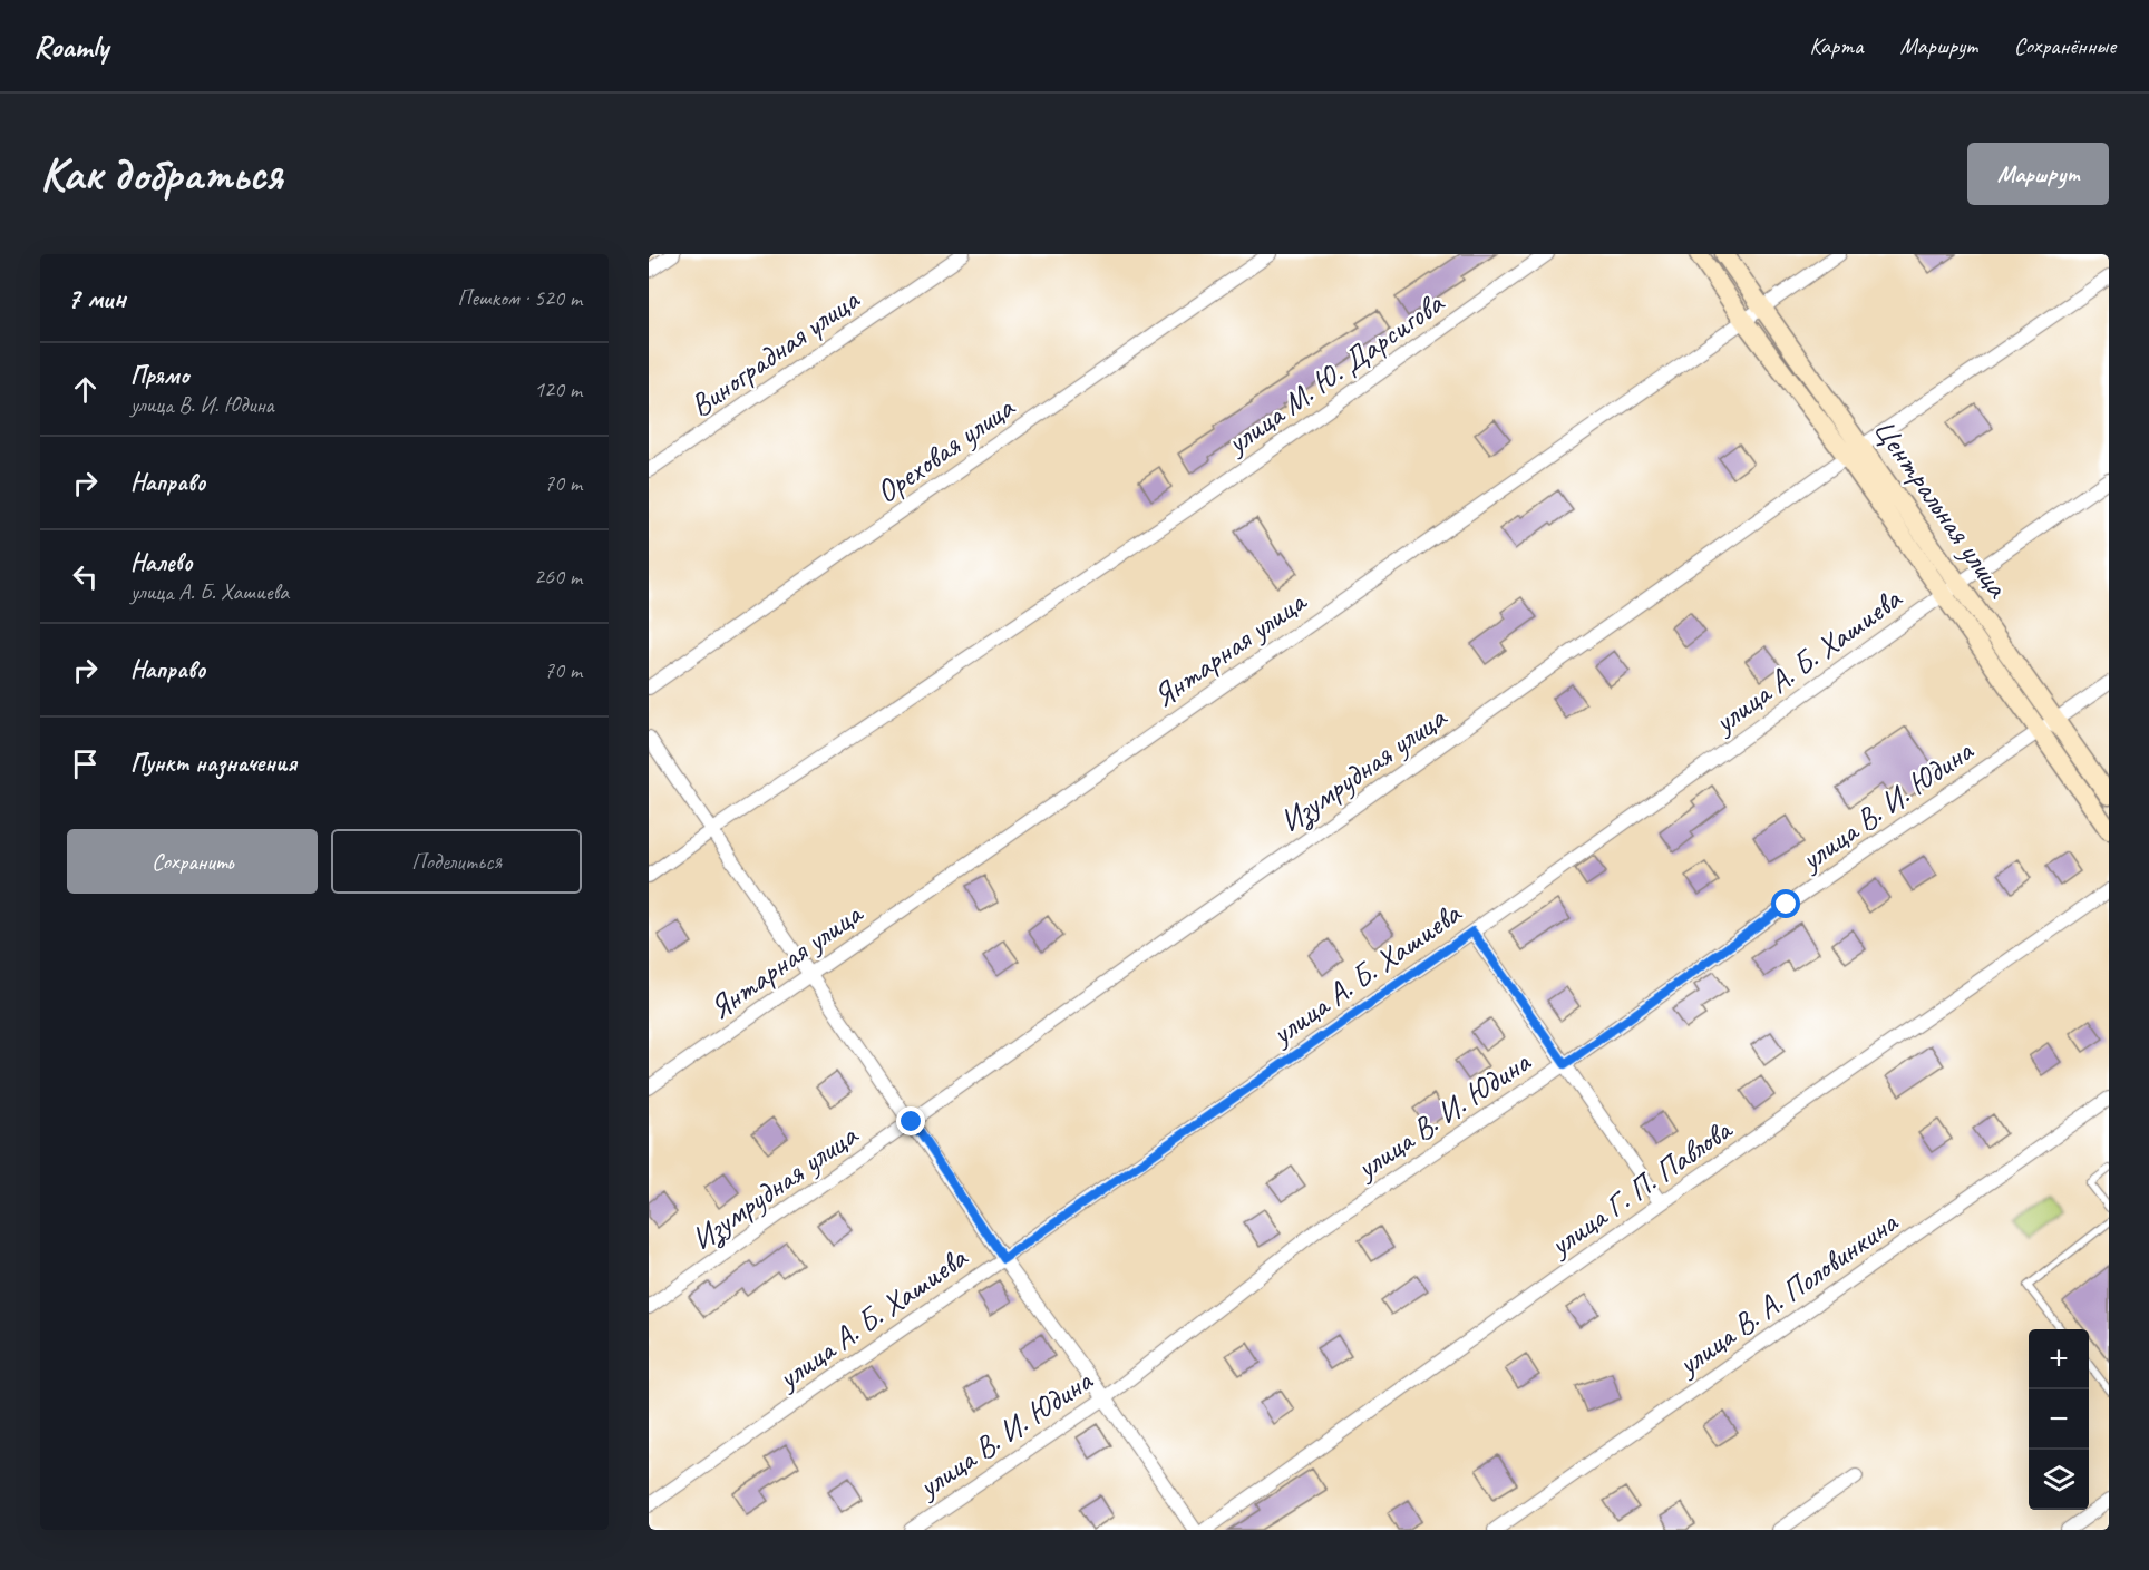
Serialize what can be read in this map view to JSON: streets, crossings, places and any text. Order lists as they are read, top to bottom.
{
  "streets": {
    "street": [
      "Виноградная улица",
      "улица М. Ю. Дарсигова",
      "Ореховая улица",
      "Центральная улица",
      "Янтарная улица",
      "улица А. Б. Хашиева",
      "Изумрудная улица",
      "улица В. И. Юдина",
      "улица Г. П. Павлова",
      "улица В. А. Половинкина"
    ]
  },
  "crossings": [
    ["Центральная улица", "Янтарная улица"],
    ["Центральная улица", "улица А. Б. Хашиева"],
    ["Центральная улица", "Изумрудная улица"],
    ["Центральная улица", "улица В. И. Юдина"]
  ],
  "page": {
    "header": "Roamly",
    "nav": ["Карта", "Маршрут", "Сохранённые"],
    "buttons": [
      "Маршрут",
      ["Сохранить", "Поделиться"]
    ],
    "title": "Как добраться",
    "heading": ["7 мин", "Пешком · 520 m"],
    "list": [
      ["Прямо", "улица В. И. Юдина", "120 m"],
      ["Направо", "70 m"],
      ["Налево", "улица А. Б. Хашиева", "260 m"],
      ["Направо", "70 m"],
      "Пункт назначения"
    ],
    "map_buttons": ["+", "−"]
  }
}
